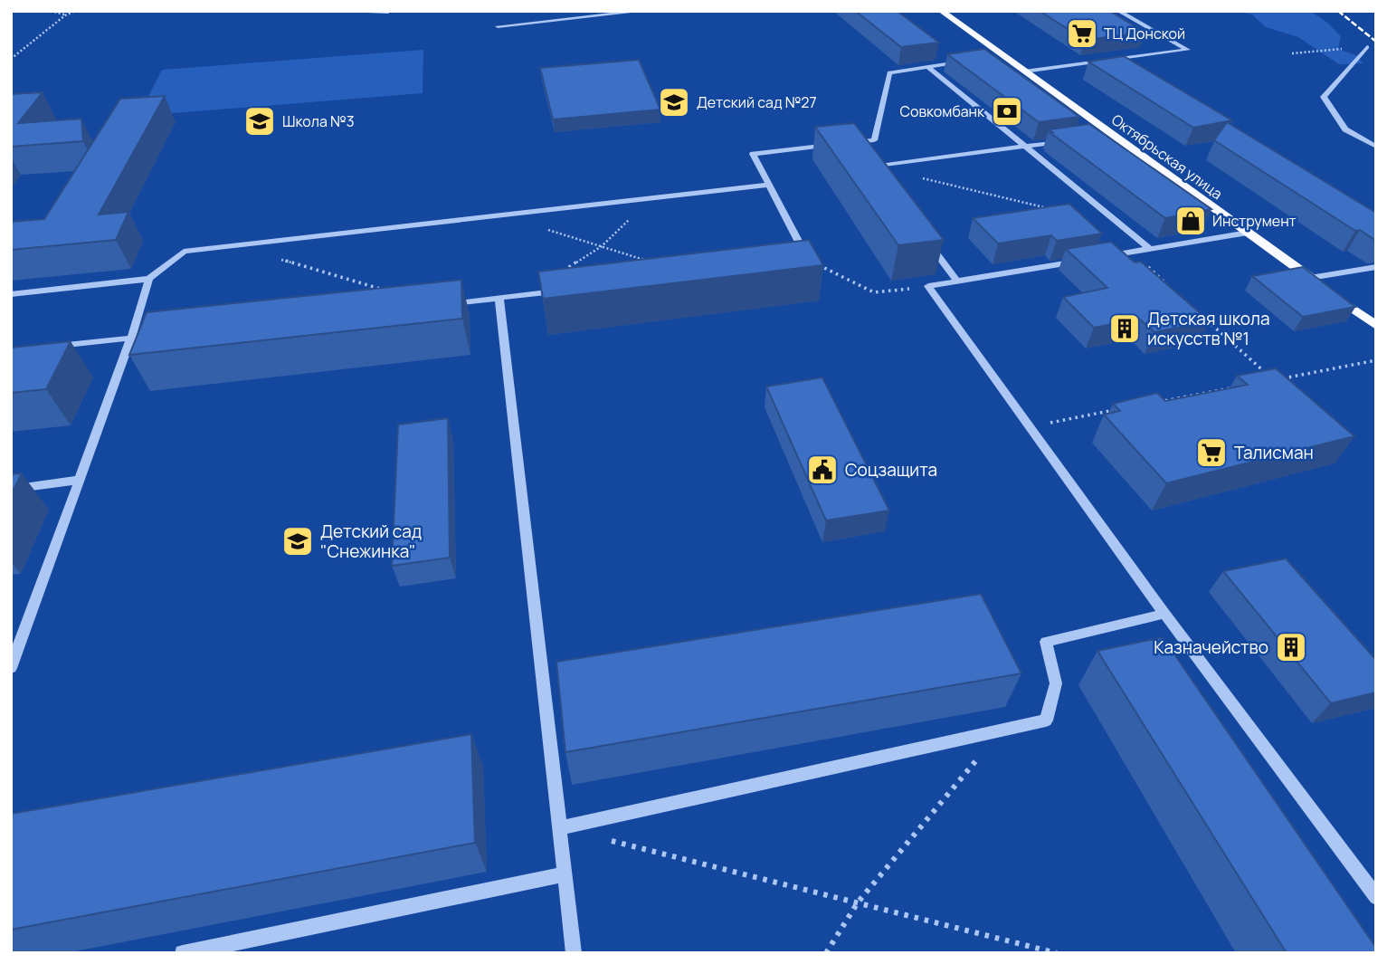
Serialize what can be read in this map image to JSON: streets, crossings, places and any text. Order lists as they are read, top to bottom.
{
  "streets": {
    "main road": ["Октябрьская улица"]
  },
  "places": {
    "supermarket": ["ТЦ Донской", "Талисман"],
    "school or university": ["Детский сад №27", "Школа №3", "Детский сад \"Снежинка\""],
    "bank": ["Совкомбанк"],
    "shop": ["Инструмент"],
    "building": ["Детская школа искусств №1", "Казначейство"],
    "public building": ["Соцзащита"]
  }
}
